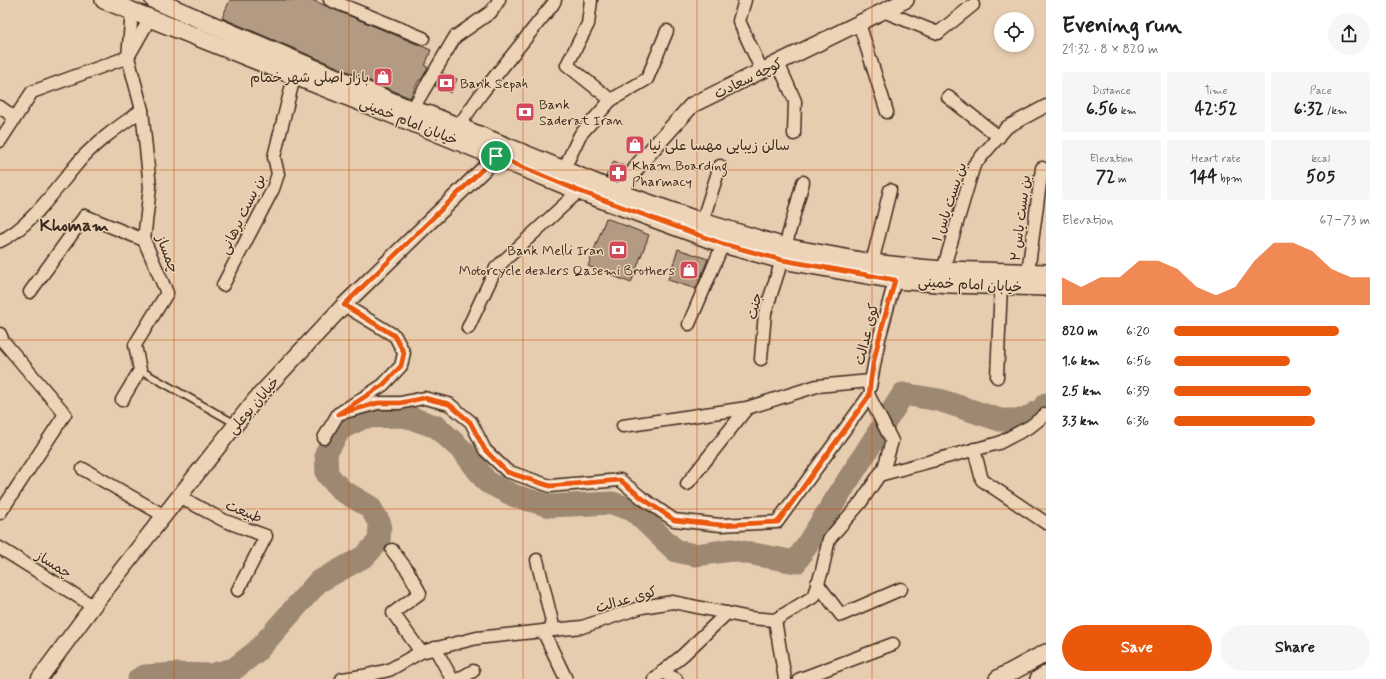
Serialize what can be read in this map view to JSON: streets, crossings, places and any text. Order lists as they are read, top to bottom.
{
  "streets": {
    "main road": ["خیابان امام خمینی"],
    "street": [
      "کوچه سعادت",
      "بن بست یاس ۱",
      "بن بست برهانی",
      "بن بست یاس ۲",
      "چمساز",
      "جنت",
      "کوی عدالت",
      "خیابان بوعلی",
      "طبيعت"
    ]
  },
  "crossings": [
    ["کوچه سعادت", "خیابان امام خمینی"],
    ["خیابان امام خمینی", "بن بست یاس ۱"],
    ["خیابان امام خمینی", "بن بست برهانی"],
    ["خیابان امام خمینی", "بن بست یاس ۲"],
    ["خیابان امام خمینی", "چمساز"],
    ["خیابان امام خمینی", "جنت"],
    ["خیابان امام خمینی", "کوی عدالت"],
    ["خیابان امام خمینی", "خیابان بوعلی"],
    ["چمساز", "خیابان بوعلی"],
    ["خیابان بوعلی", "طبيعت"]
  ],
  "districts": ["Khomam"],
  "places": {
    "shop": ["بازار اصلی شهر خمام", "سالن زیبایی مهسا علی نیا", "Motorcycle dealers Qasemi Brothers"],
    "bank": ["Bank Sepah", "Bank Saderat Iran", "Bank Melli Iran"],
    "pharmacy": ["Kham Boarding Pharmacy"]
  },
  "page": {
    "heading": ["Evening run", "21:32 · 8 × 820 m"],
    "stats": [
      ["Distance", "6.56 km"],
      ["Time", "42:52"],
      ["Pace", "6:32 /km"],
      ["Elevation", "72 m"],
      ["Heart rate", "144 bpm"],
      ["kcal", "505"]
    ],
    "chart": ["Elevation", "67–73 m"],
    "list": [
      {
        "name": "820 m",
        "note": "6:20"
      },
      {
        "name": "1.6 km",
        "note": "6:56"
      },
      {
        "name": "2.5 km",
        "note": "6:39"
      },
      {
        "name": "3.3 km",
        "note": "6:36"
      }
    ],
    "buttons": ["Save", "Share"]
  }
}
